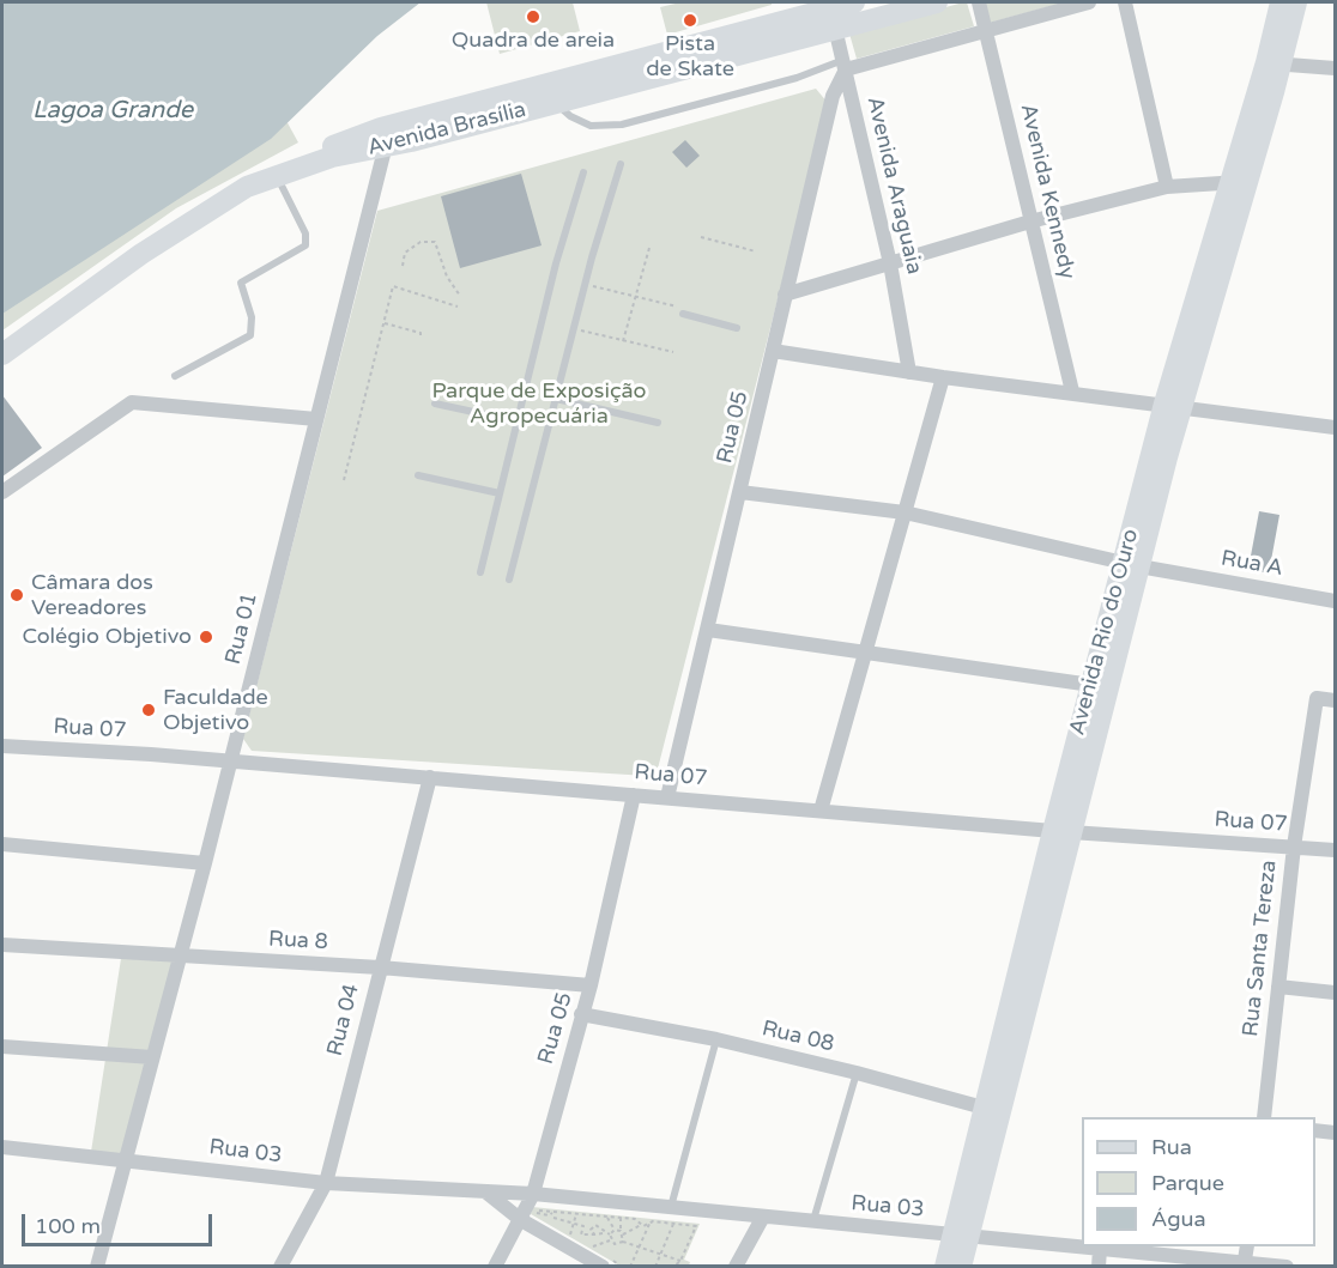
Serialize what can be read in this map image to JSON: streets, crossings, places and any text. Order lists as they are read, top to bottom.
{
  "streets": {
    "main road": ["Avenida Brasília", "Avenida Rio do Ouro"],
    "street": [
      "Avenida Araguaia",
      "Avenida Kennedy",
      "Rua 05",
      "Rua A",
      "Rua 01",
      "Rua 07",
      "Rua 8",
      "Rua Santa Tereza",
      "Rua 04",
      "Rua 08",
      "Rua 03"
    ]
  },
  "crossings": [
    ["Avenida Brasília", "Avenida Araguaia"],
    ["Avenida Brasília", "Rua 01"],
    ["Avenida Araguaia", "Rua 05"],
    ["Rua 05", "Rua A"],
    ["Rua 05", "Rua 07"],
    ["Rua 05", "Rua 8"],
    ["Rua 05", "Rua 08"],
    ["Rua 05", "Rua 03"],
    ["Rua A", "Avenida Rio do Ouro"],
    ["Rua 01", "Rua 07"],
    ["Rua 01", "Rua 8"],
    ["Rua 01", "Rua 03"],
    ["Avenida Rio do Ouro", "Rua 07"],
    ["Avenida Rio do Ouro", "Rua 08"],
    ["Avenida Rio do Ouro", "Rua 03"],
    ["Rua 07", "Rua Santa Tereza"],
    ["Rua 07", "Rua 04"],
    ["Rua 8", "Rua 04"],
    ["Rua 04", "Rua 03"]
  ],
  "water": ["Lagoa Grande"],
  "parks": ["Parque de Exposição Agropecuária"],
  "places": [
    "Quadra de areia",
    "Pista de Skate",
    "Câmara dos Vereadores",
    "Colégio Objetivo",
    "Faculdade Objetivo"
  ],
  "legend": ["Rua", "Parque", "Água"],
  "scale_bar": "100 m"
}
